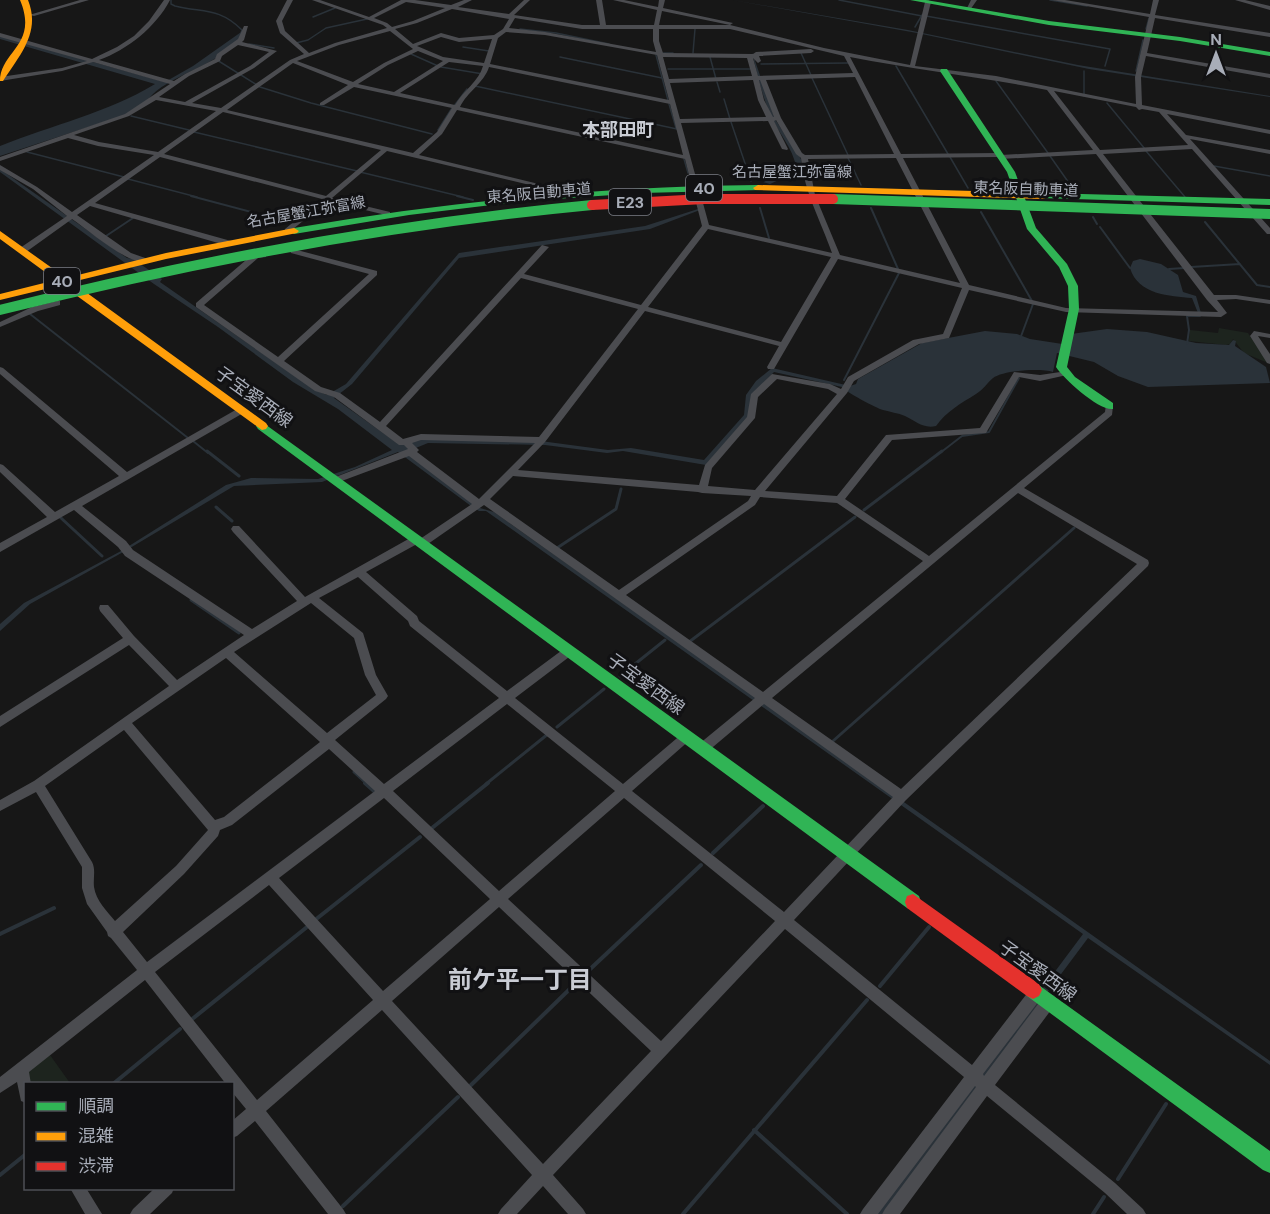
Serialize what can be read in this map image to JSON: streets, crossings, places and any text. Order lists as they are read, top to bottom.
{
  "streets": {
    "main road": [
      "名古屋蟹江弥富線",
      "40",
      "東名阪自動車道",
      "E23",
      "子宝愛西線"
    ]
  },
  "crossings": [
    ["名古屋蟹江弥富線", "子宝愛西線"]
  ],
  "districts": ["本部田町", "前ケ平一丁目"],
  "legend": ["順調", "混雑", "渋滞"],
  "north": "top"
}
